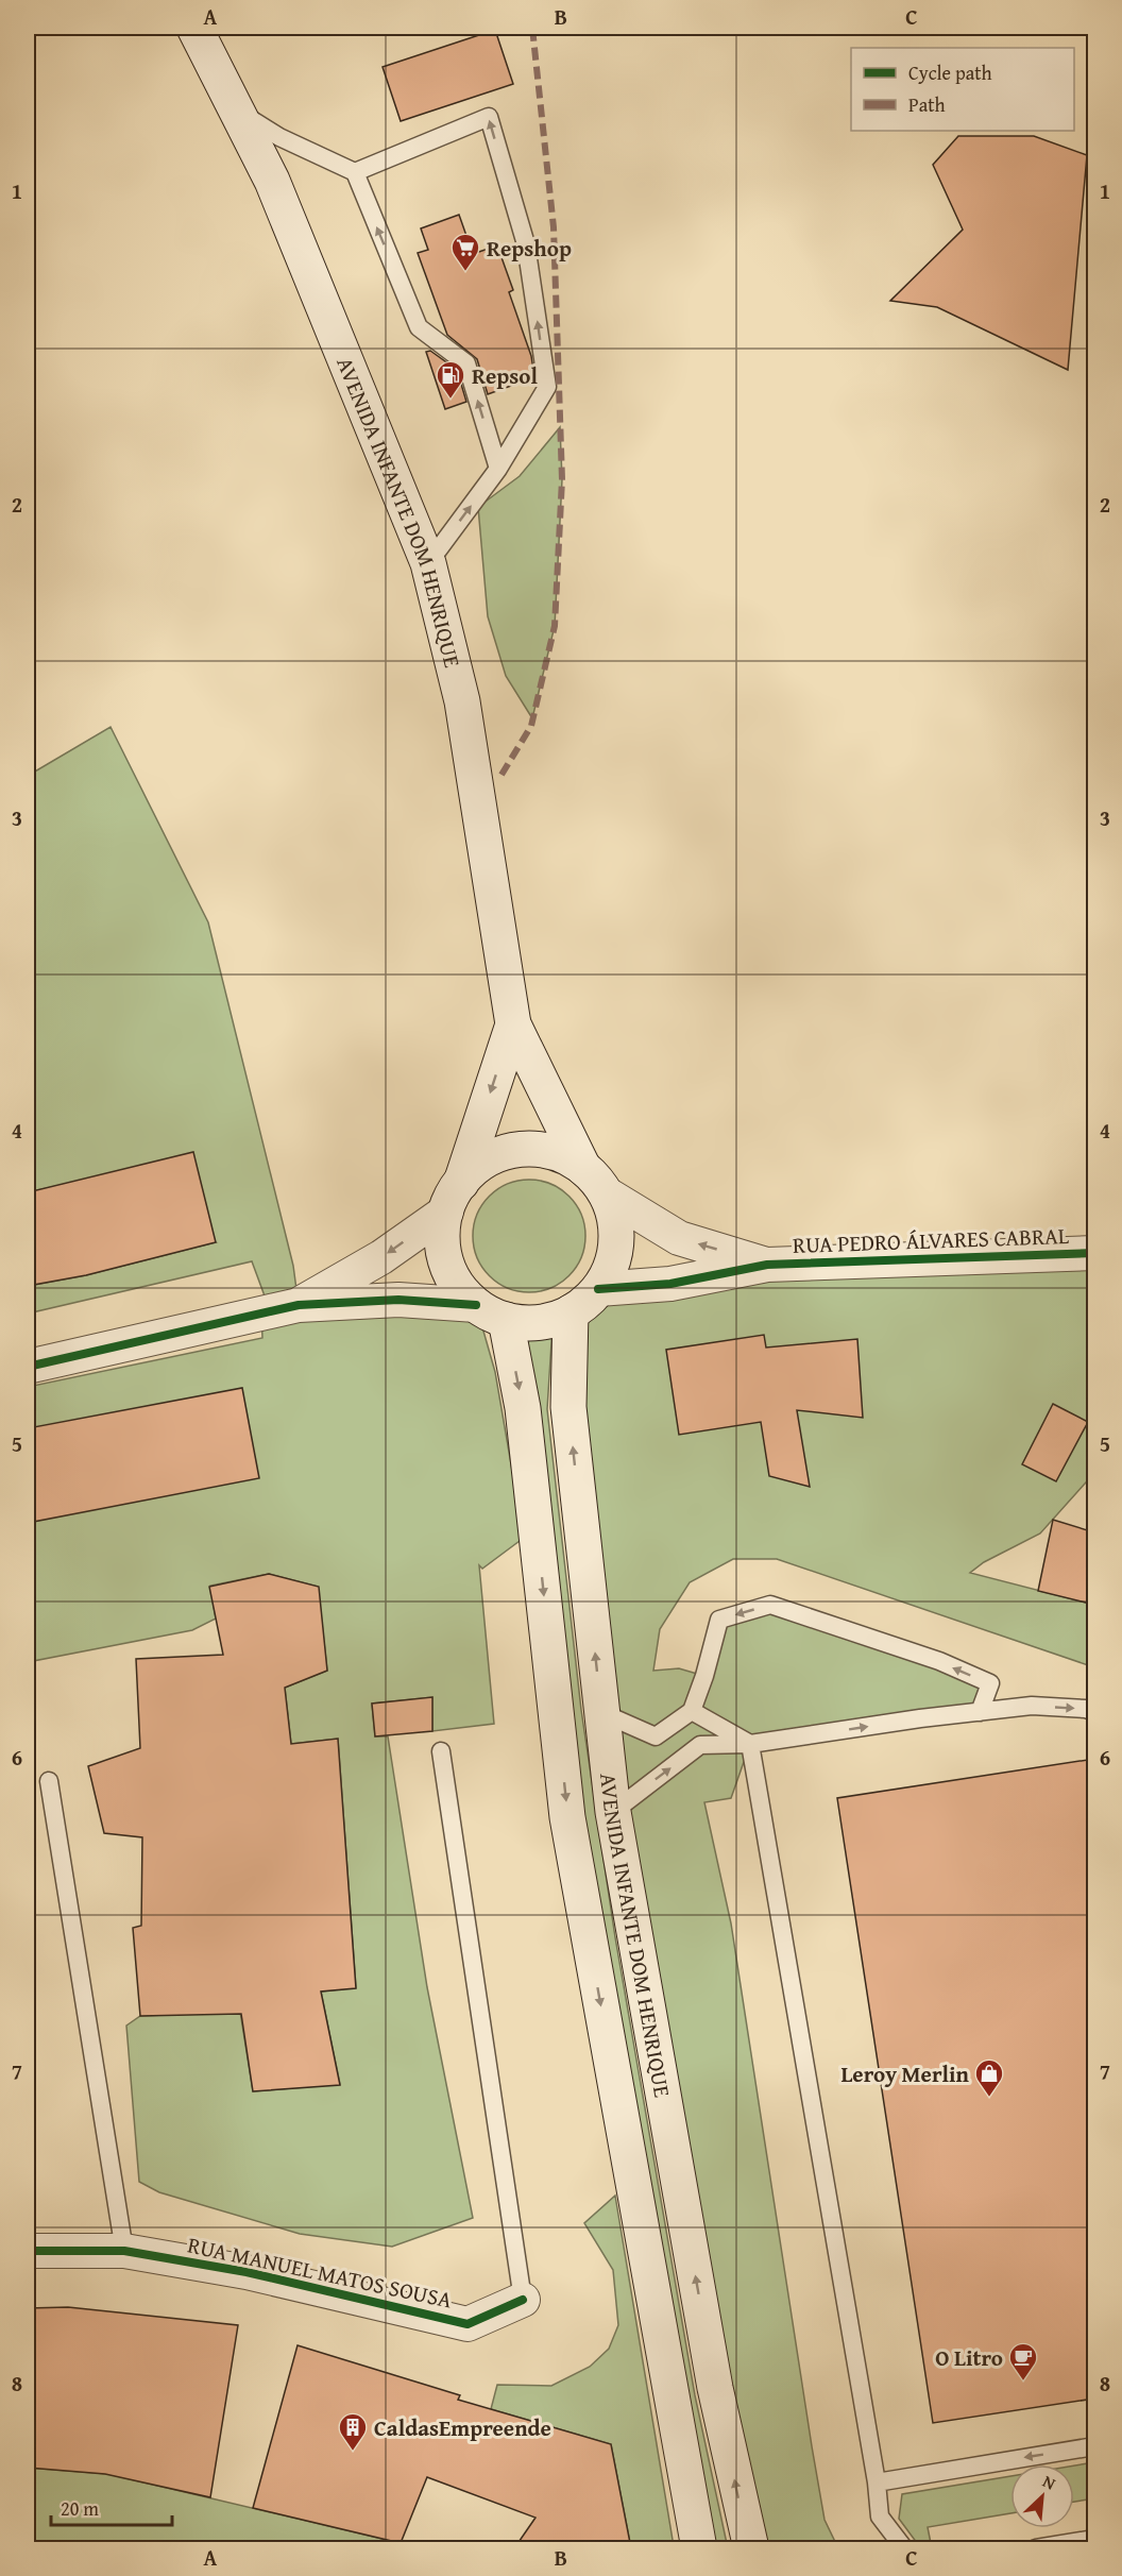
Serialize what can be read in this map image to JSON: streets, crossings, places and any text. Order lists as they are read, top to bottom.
{
  "streets": {
    "main road": ["AVENIDA INFANTE DOM HENRIQUE"],
    "street": ["RUA PEDRO ÁLVARES CABRAL", "RUA MANUEL MATOS SOUSA"]
  },
  "places": {
    "supermarket": ["Repshop"],
    "fuel station": ["Repsol"],
    "shop": ["Leroy Merlin"],
    "cafe": ["O Litro"],
    "building": ["CaldasEmpreende"]
  },
  "legend": ["Cycle path", "Path"],
  "scale_bar": "20 m",
  "north": "top right",
  "grid": {
    "columns": ["A", "B", "C"],
    "rows": [
      "1",
      "2",
      "3",
      "4",
      "5",
      "6",
      "7",
      "8"
    ]
  }
}
